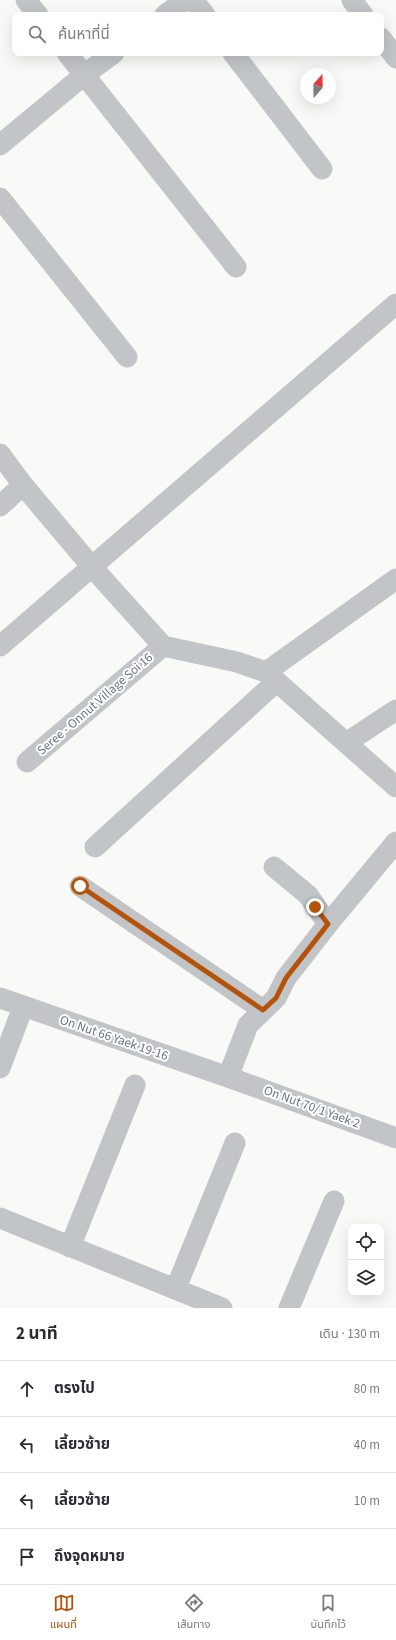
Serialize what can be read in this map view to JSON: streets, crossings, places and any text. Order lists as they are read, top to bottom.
{
  "streets": {
    "street": ["Seree - Onnut Village Soi 16", "On Nut 66 Yaek 19-16", "On Nut 70/1 Yaek 2"]
  },
  "crossings": [
    ["On Nut 66 Yaek 19-16", "On Nut 70/1 Yaek 2"]
  ],
  "north": "top",
  "page": {
    "search": "ค้นหาที่นี่",
    "heading": ["2 นาที", "เดิน · 130 m"],
    "list": [
      ["ตรงไป", "80 m"],
      ["เลี้ยวซ้าย", "40 m"],
      ["เลี้ยวซ้าย", "10 m"],
      "ถึงจุดหมาย"
    ],
    "nav": ["แผนที่", "เส้นทาง", "บันทึกไว้"]
  }
}
